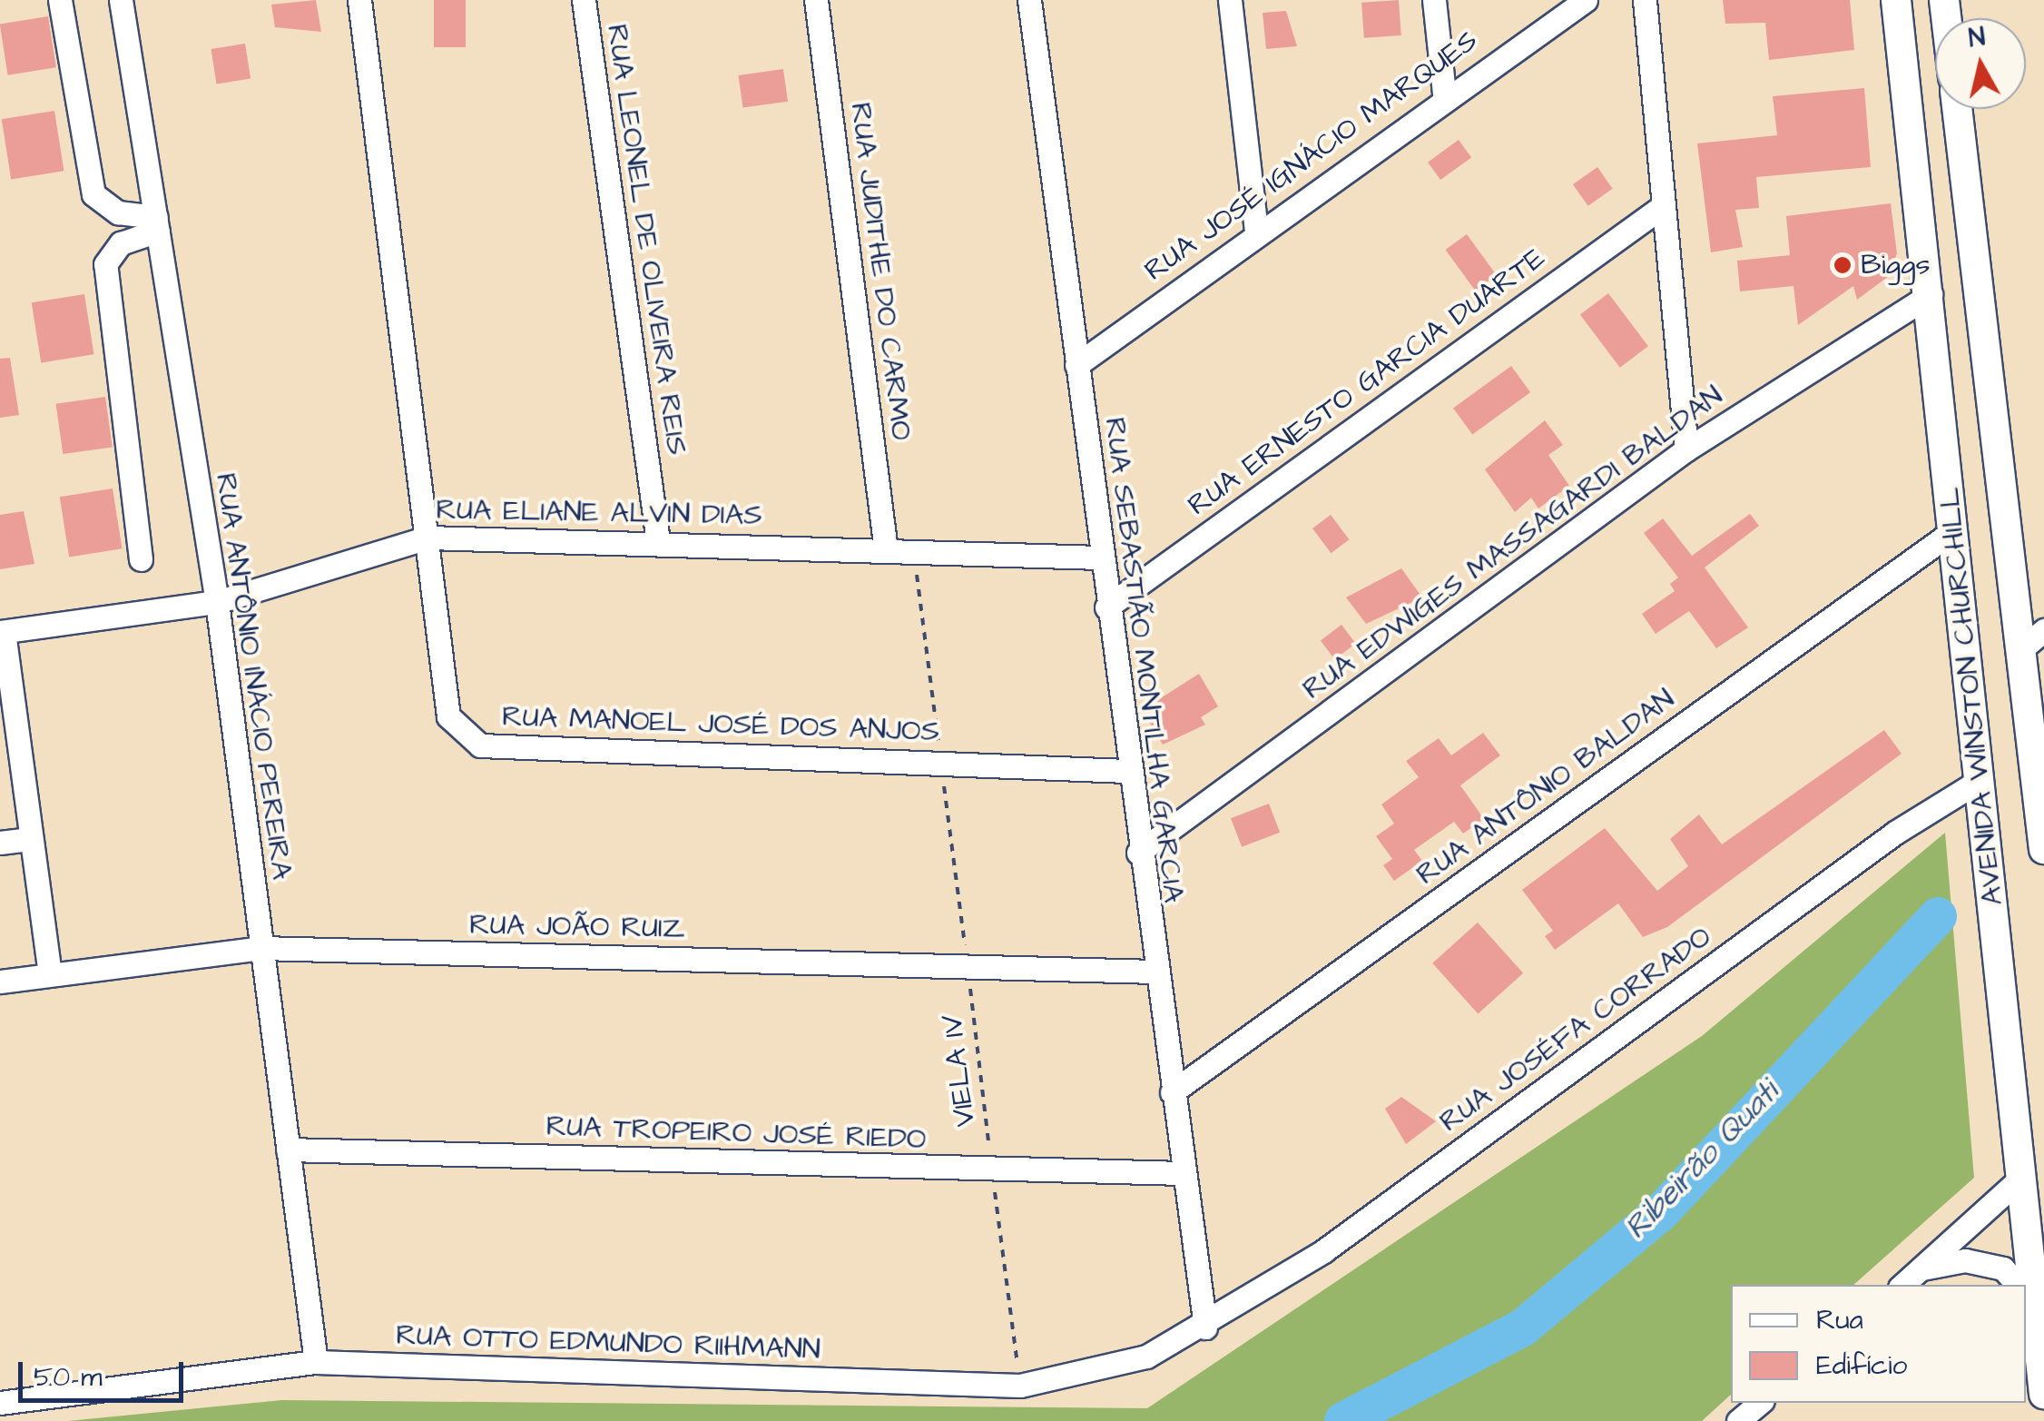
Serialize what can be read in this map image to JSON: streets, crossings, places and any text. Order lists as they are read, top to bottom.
{
  "streets": {
    "main road": ["AVENIDA WINSTON CHURCHILL"],
    "street": [
      "RUA JOSÉ IGNÁCIO MARQUES",
      "RUA LEONEL DE OLIVEIRA REIS",
      "RUA JUDITHE DO CARMO",
      "RUA ERNESTO GARCIA DUARTE",
      "RUA ELIANE ALVIN DIAS",
      "RUA EDWIGES MASSAGARDI BALDAN",
      "RUA SEBASTIÃO MONTILHA GARCIA",
      "RUA ANTÔNIO INÁCIO PEREIRA",
      "RUA MANOEL JOSÉ DOS ANJOS",
      "RUA ANTÔNIO BALDAN",
      "RUA JOÃO RUIZ",
      "RUA JOSÉFA CORRADO",
      "RUA TROPEIRO JOSÉ RIEDO",
      "RUA OTTO EDMUNDO RIIHMANN"
    ],
    "path": ["VIELA IV"]
  },
  "crossings": [
    ["RUA JOSÉ IGNÁCIO MARQUES", "RUA SEBASTIÃO MONTILHA GARCIA"],
    ["RUA LEONEL DE OLIVEIRA REIS", "RUA ELIANE ALVIN DIAS"],
    ["RUA JUDITHE DO CARMO", "RUA ELIANE ALVIN DIAS"],
    ["RUA ERNESTO GARCIA DUARTE", "RUA SEBASTIÃO MONTILHA GARCIA"],
    ["RUA ELIANE ALVIN DIAS", "RUA SEBASTIÃO MONTILHA GARCIA"],
    ["RUA ELIANE ALVIN DIAS", "RUA ANTÔNIO INÁCIO PEREIRA"],
    ["RUA ELIANE ALVIN DIAS", "RUA MANOEL JOSÉ DOS ANJOS"],
    ["RUA EDWIGES MASSAGARDI BALDAN", "RUA SEBASTIÃO MONTILHA GARCIA"],
    ["RUA EDWIGES MASSAGARDI BALDAN", "AVENIDA WINSTON CHURCHILL"],
    ["RUA SEBASTIÃO MONTILHA GARCIA", "RUA MANOEL JOSÉ DOS ANJOS"],
    ["RUA SEBASTIÃO MONTILHA GARCIA", "RUA ANTÔNIO BALDAN"],
    ["RUA SEBASTIÃO MONTILHA GARCIA", "RUA JOÃO RUIZ"],
    ["RUA SEBASTIÃO MONTILHA GARCIA", "RUA JOSÉFA CORRADO"],
    ["RUA SEBASTIÃO MONTILHA GARCIA", "RUA TROPEIRO JOSÉ RIEDO"],
    ["RUA SEBASTIÃO MONTILHA GARCIA", "RUA OTTO EDMUNDO RIIHMANN"],
    ["RUA ANTÔNIO INÁCIO PEREIRA", "RUA JOÃO RUIZ"],
    ["RUA ANTÔNIO INÁCIO PEREIRA", "RUA TROPEIRO JOSÉ RIEDO"],
    ["RUA ANTÔNIO INÁCIO PEREIRA", "RUA OTTO EDMUNDO RIIHMANN"],
    ["AVENIDA WINSTON CHURCHILL", "RUA ANTÔNIO BALDAN"],
    ["AVENIDA WINSTON CHURCHILL", "RUA JOSÉFA CORRADO"],
    ["RUA JOÃO RUIZ", "VIELA IV"],
    ["RUA JOSÉFA CORRADO", "RUA OTTO EDMUNDO RIIHMANN"],
    ["VIELA IV", "RUA TROPEIRO JOSÉ RIEDO"],
    ["VIELA IV", "RUA OTTO EDMUNDO RIIHMANN"]
  ],
  "water": ["Ribeirão Quati"],
  "places": ["Biggs"],
  "legend": ["Rua", "Edifício"],
  "scale_bar": "50 m",
  "north": "top"
}
